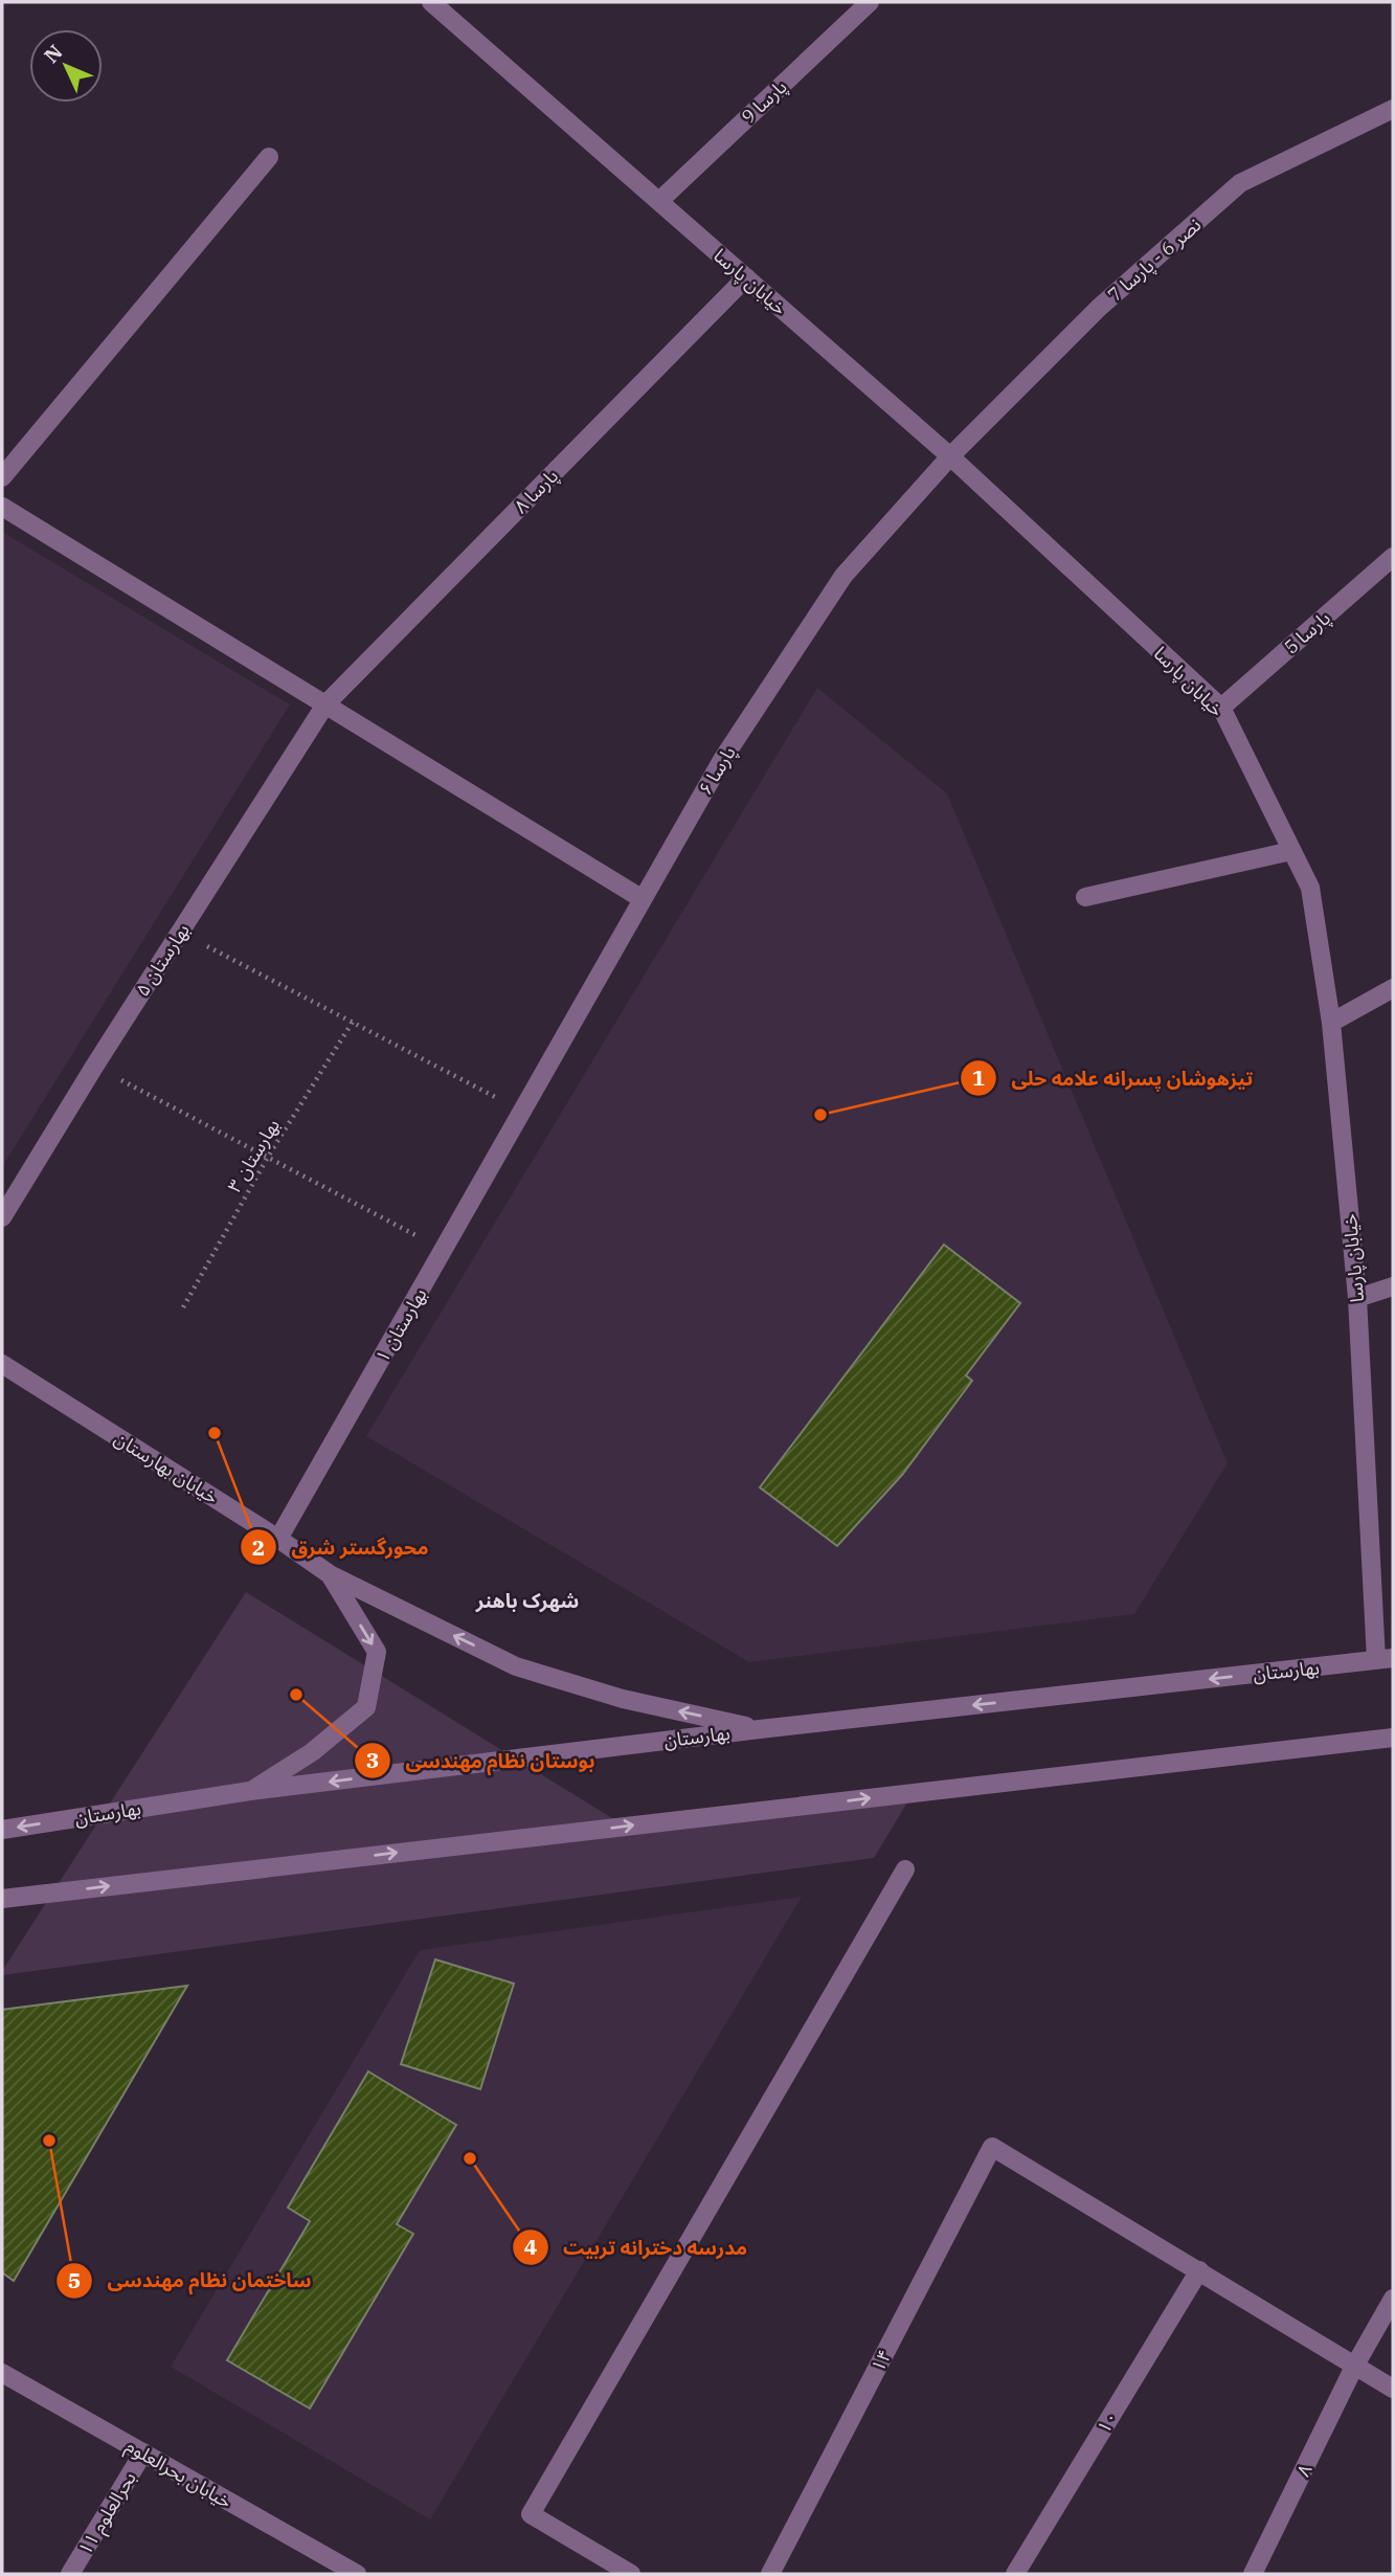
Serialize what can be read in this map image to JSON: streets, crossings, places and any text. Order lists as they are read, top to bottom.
{
  "streets": {
    "street": [
      "پارسا 9",
      "نصر 6 - پارسا 7",
      "خیابان پارسا",
      "۸ پارسا",
      "پارسا 5",
      "پارسا ۶",
      "بهارستان ۵",
      "بهارستان ۱",
      "خیابان بهارستان",
      "بهارستان",
      "۱۴",
      "۱۰",
      "۸",
      "خیابان بحرالعلوم",
      "بحرالعلوم ۱۱"
    ],
    "path": ["بهارستان ۳"]
  },
  "crossings": [
    ["پارسا 9", "خیابان پارسا"],
    ["نصر 6 - پارسا 7", "خیابان پارسا"],
    ["نصر 6 - پارسا 7", "پارسا ۶"],
    ["خیابان پارسا", "۸ پارسا"],
    ["خیابان پارسا", "پارسا 5"],
    ["خیابان پارسا", "پارسا ۶"],
    ["خیابان پارسا", "بهارستان"],
    ["۸ پارسا", "بهارستان ۵"],
    ["پارسا ۶", "بهارستان ۱"],
    ["بهارستان ۱", "خیابان بهارستان"],
    ["۱۴", "۱۰"],
    ["خیابان بحرالعلوم", "بحرالعلوم ۱۱"]
  ],
  "districts": ["شهرک باهنر"],
  "places": [
    "تیزهوشان پسرانه علامه حلی",
    "محورگستر شرق",
    "بوستان نظام مهندسی",
    "ساختمان نظام مهندسی",
    "مدرسه دخترانه تربیت"
  ],
  "north": "top left"
}
